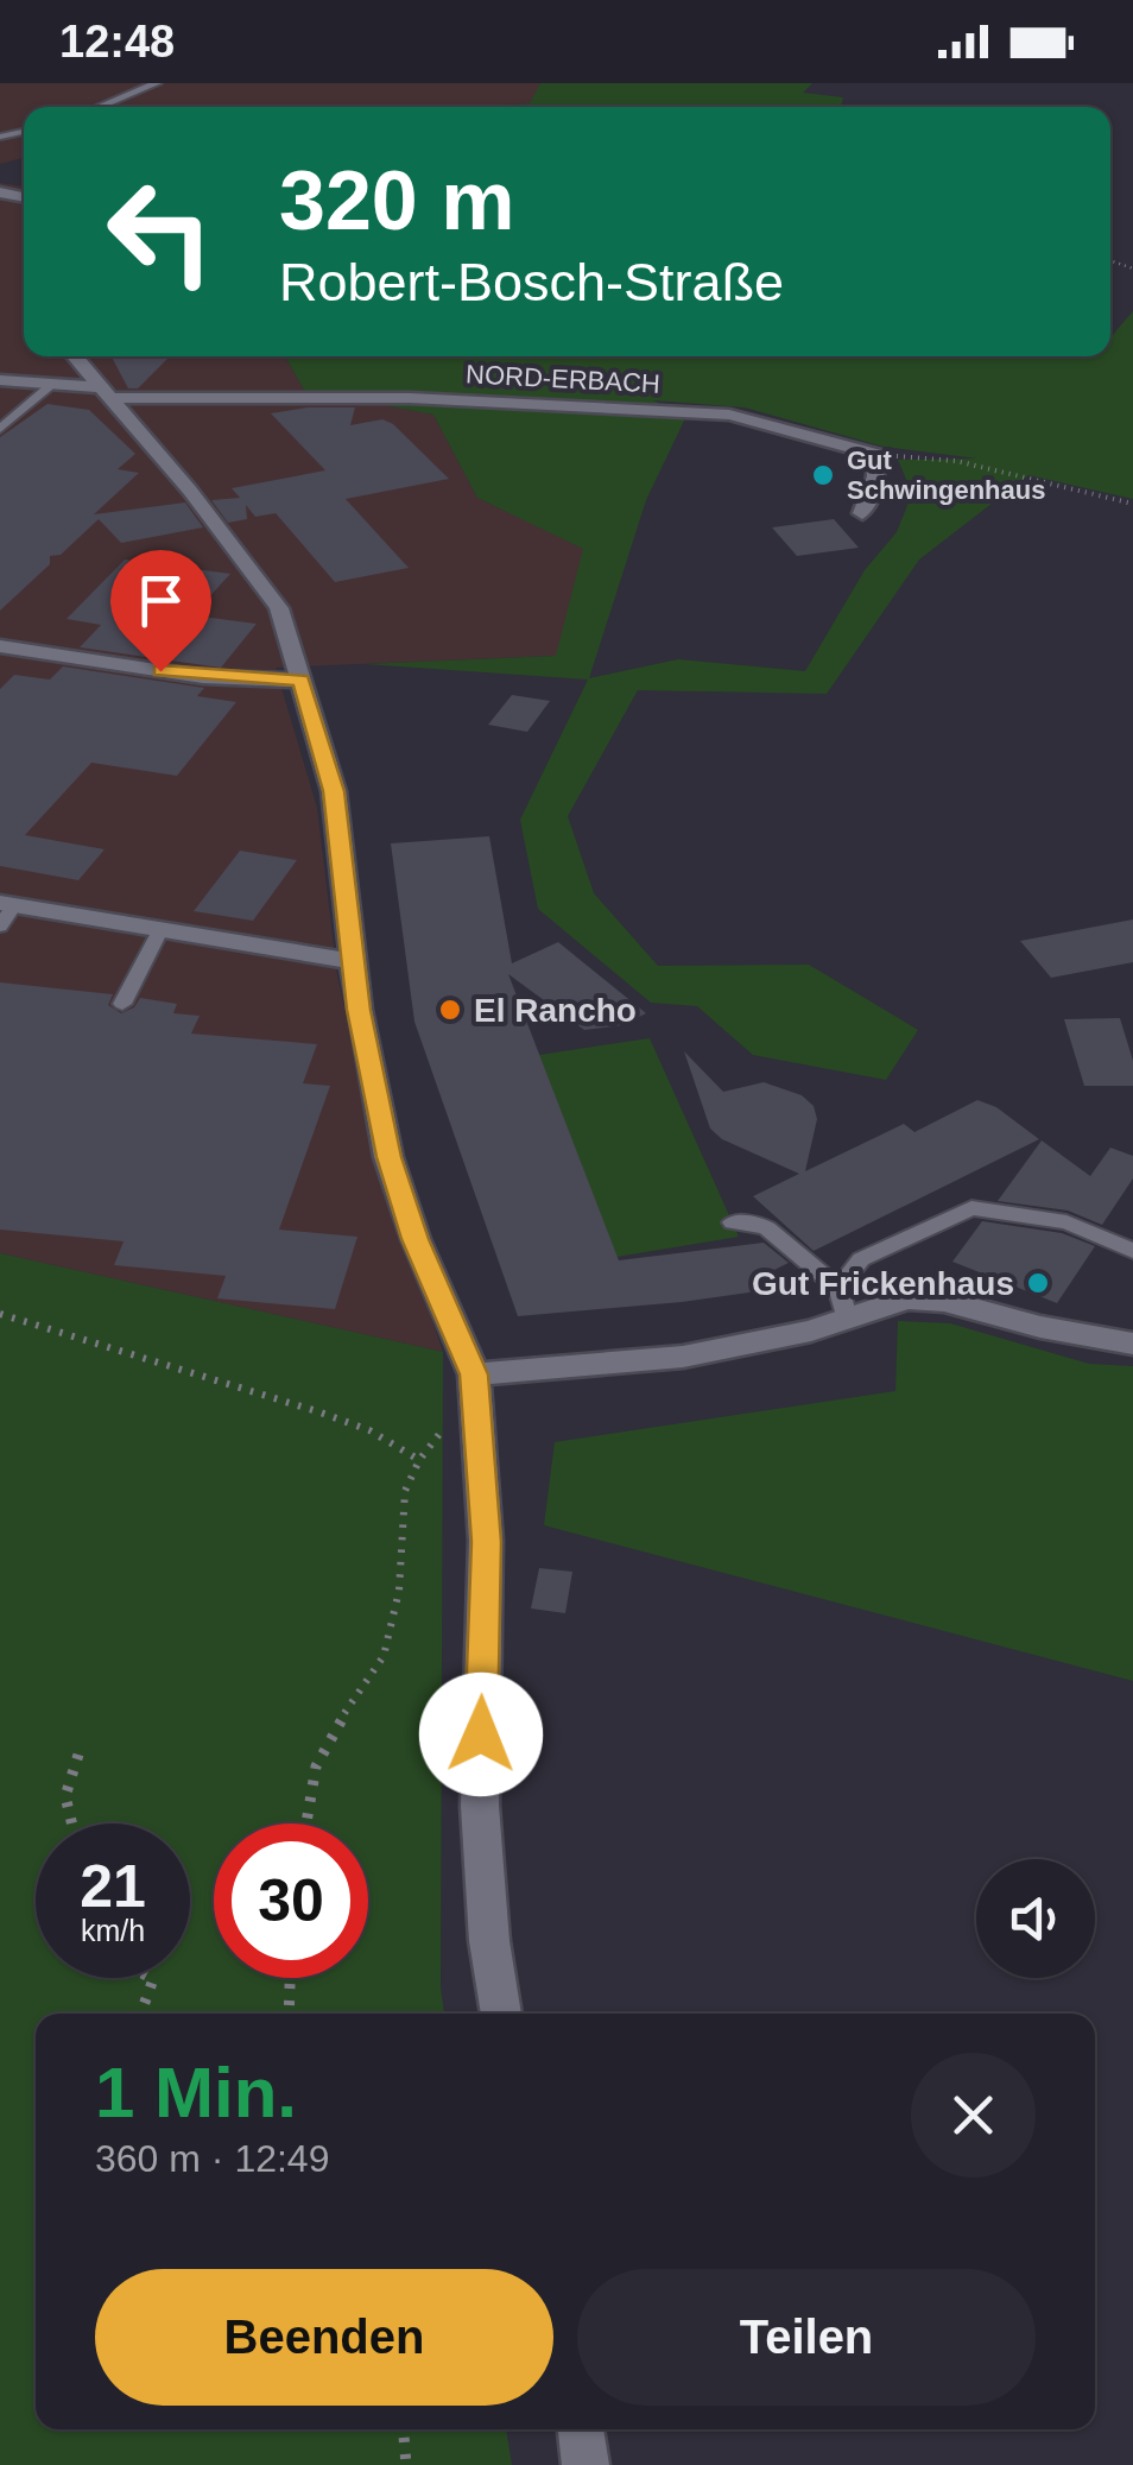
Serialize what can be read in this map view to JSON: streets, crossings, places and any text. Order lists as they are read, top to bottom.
{
  "streets": {
    "street": ["NORD-ERBACH"]
  },
  "places": ["Gut Schwingenhaus", "El Rancho", "Gut Frickenhaus"],
  "page": {
    "status": "12:48",
    "turn": ["320 m", "Robert-Bosch-Straße"],
    "speed": "21 km/h",
    "limit": "30",
    "heading": ["1 Min.", "360 m · 12:49"],
    "buttons": ["Beenden", "Teilen"]
  }
}
